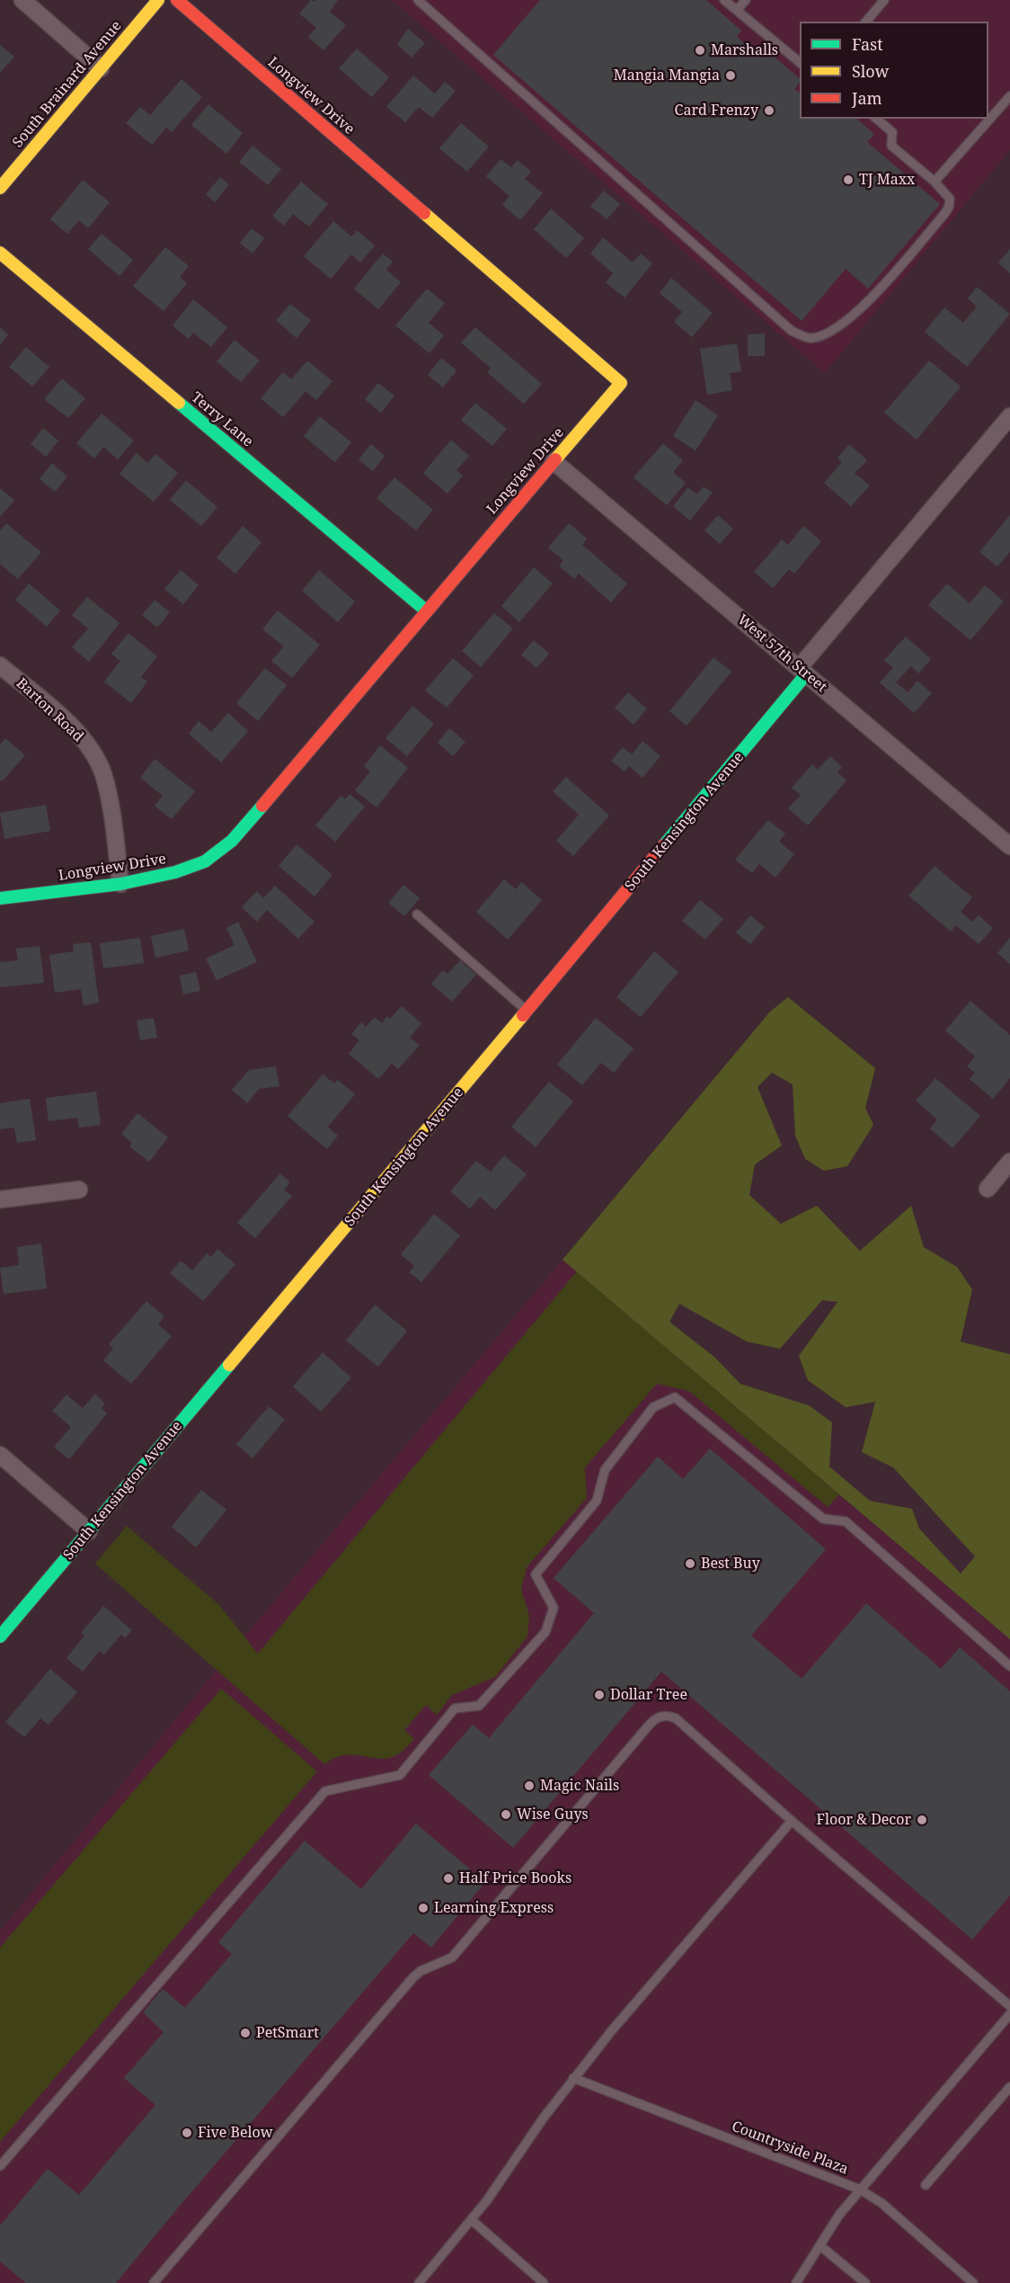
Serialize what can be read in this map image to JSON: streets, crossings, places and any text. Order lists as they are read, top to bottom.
{
  "streets": {
    "street": [
      "South Brainard Avenue",
      "Longview Drive",
      "Terry Lane",
      "West 57th Street",
      "Barton Road",
      "South Kensington Avenue"
    ],
    "lane": ["Countryside Plaza"]
  },
  "crossings": [
    ["Longview Drive", "Terry Lane"],
    ["Longview Drive", "West 57th Street"],
    ["Longview Drive", "Barton Road"],
    ["West 57th Street", "South Kensington Avenue"]
  ],
  "places": [
    "Marshalls",
    "Mangia Mangia",
    "Card Frenzy",
    "TJ Maxx",
    "Best Buy",
    "Dollar Tree",
    "Magic Nails",
    "Wise Guys",
    "Floor & Decor",
    "Half Price Books",
    "Learning Express",
    "PetSmart",
    "Five Below"
  ],
  "legend": ["Fast", "Slow", "Jam"]
}
